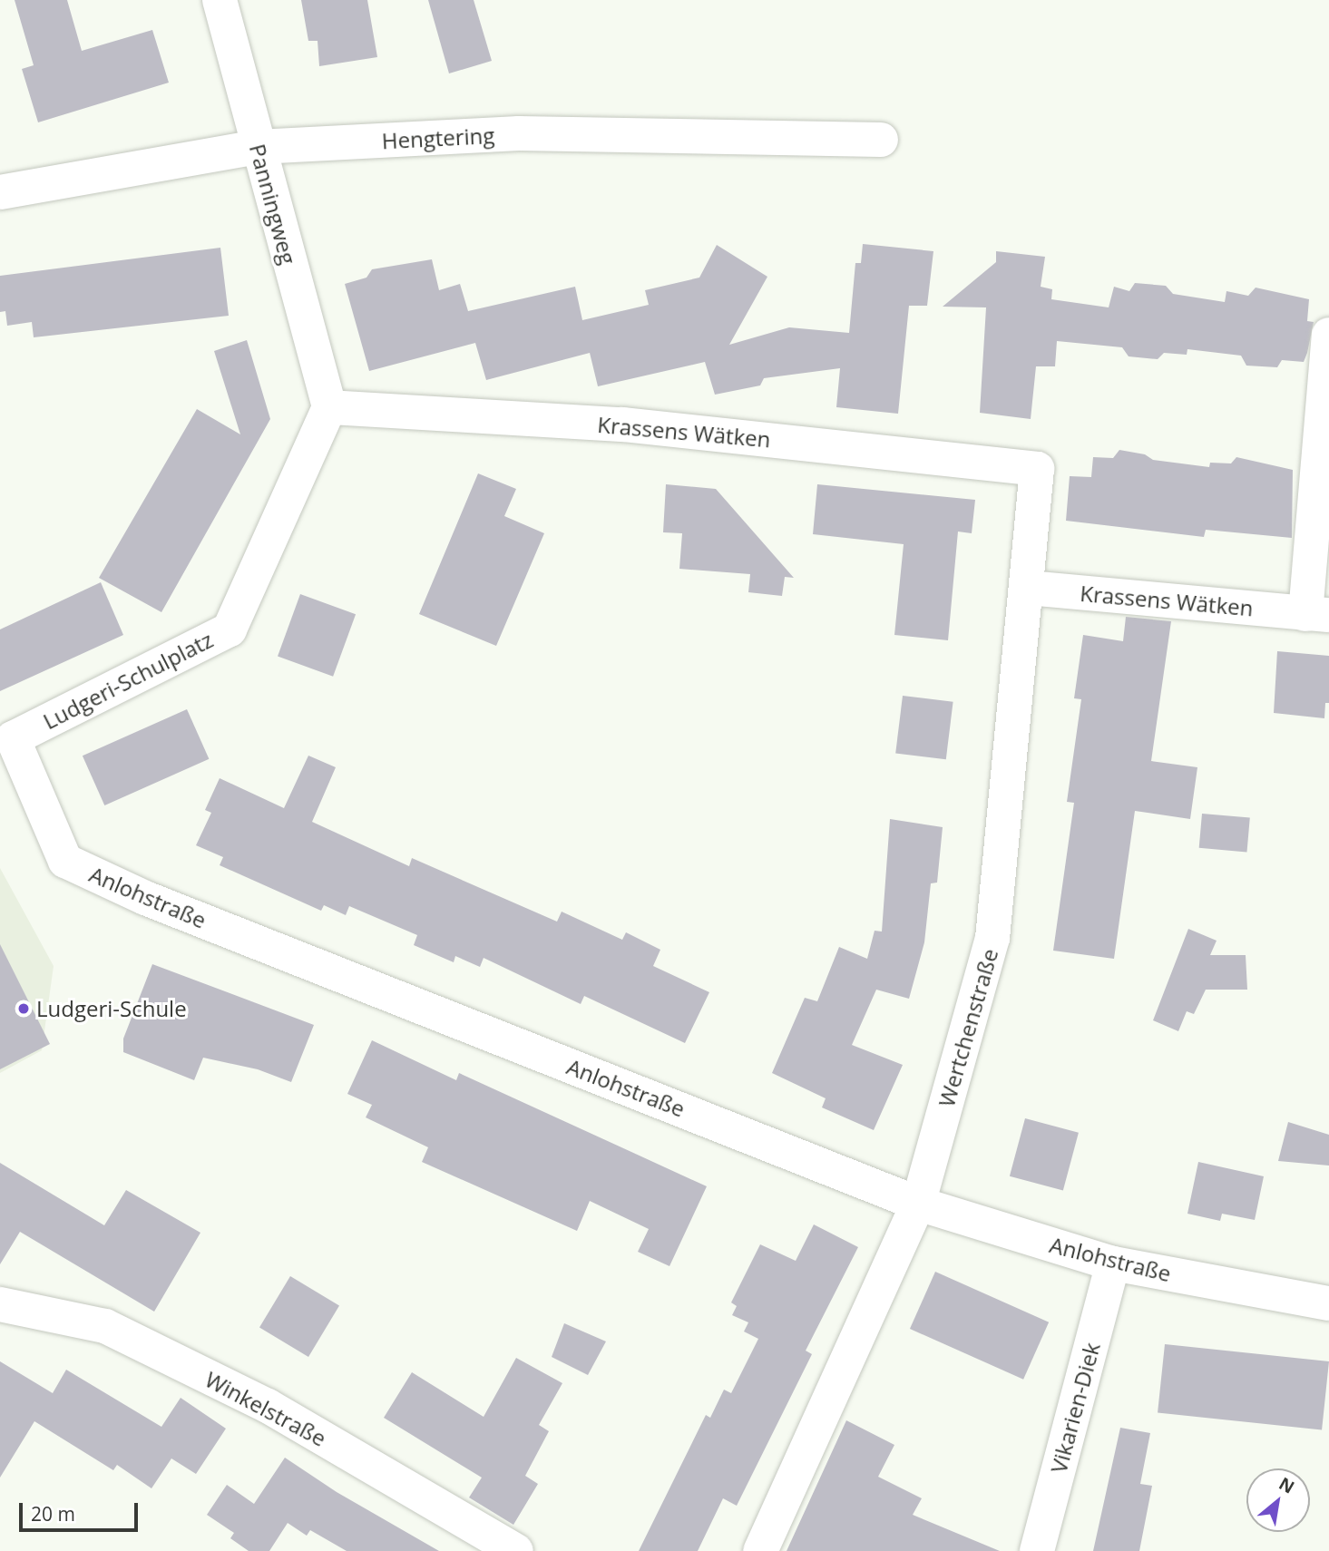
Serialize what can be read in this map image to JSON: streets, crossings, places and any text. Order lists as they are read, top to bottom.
{
  "streets": {
    "street": [
      "Hengtering",
      "Panningweg",
      "Krassens Wätken",
      "Ludgeri-Schulplatz",
      "Anlohstraße",
      "Wertchenstraße",
      "Vikarien-Diek",
      "Winkelstraße"
    ]
  },
  "crossings": [
    ["Hengtering", "Panningweg"],
    ["Panningweg", "Krassens Wätken"],
    ["Panningweg", "Ludgeri-Schulplatz"],
    ["Krassens Wätken", "Ludgeri-Schulplatz"],
    ["Krassens Wätken", "Wertchenstraße"],
    ["Ludgeri-Schulplatz", "Anlohstraße"],
    ["Anlohstraße", "Wertchenstraße"],
    ["Anlohstraße", "Vikarien-Diek"]
  ],
  "places": ["Ludgeri-Schule"],
  "scale_bar": "20 m",
  "north": "top right"
}
